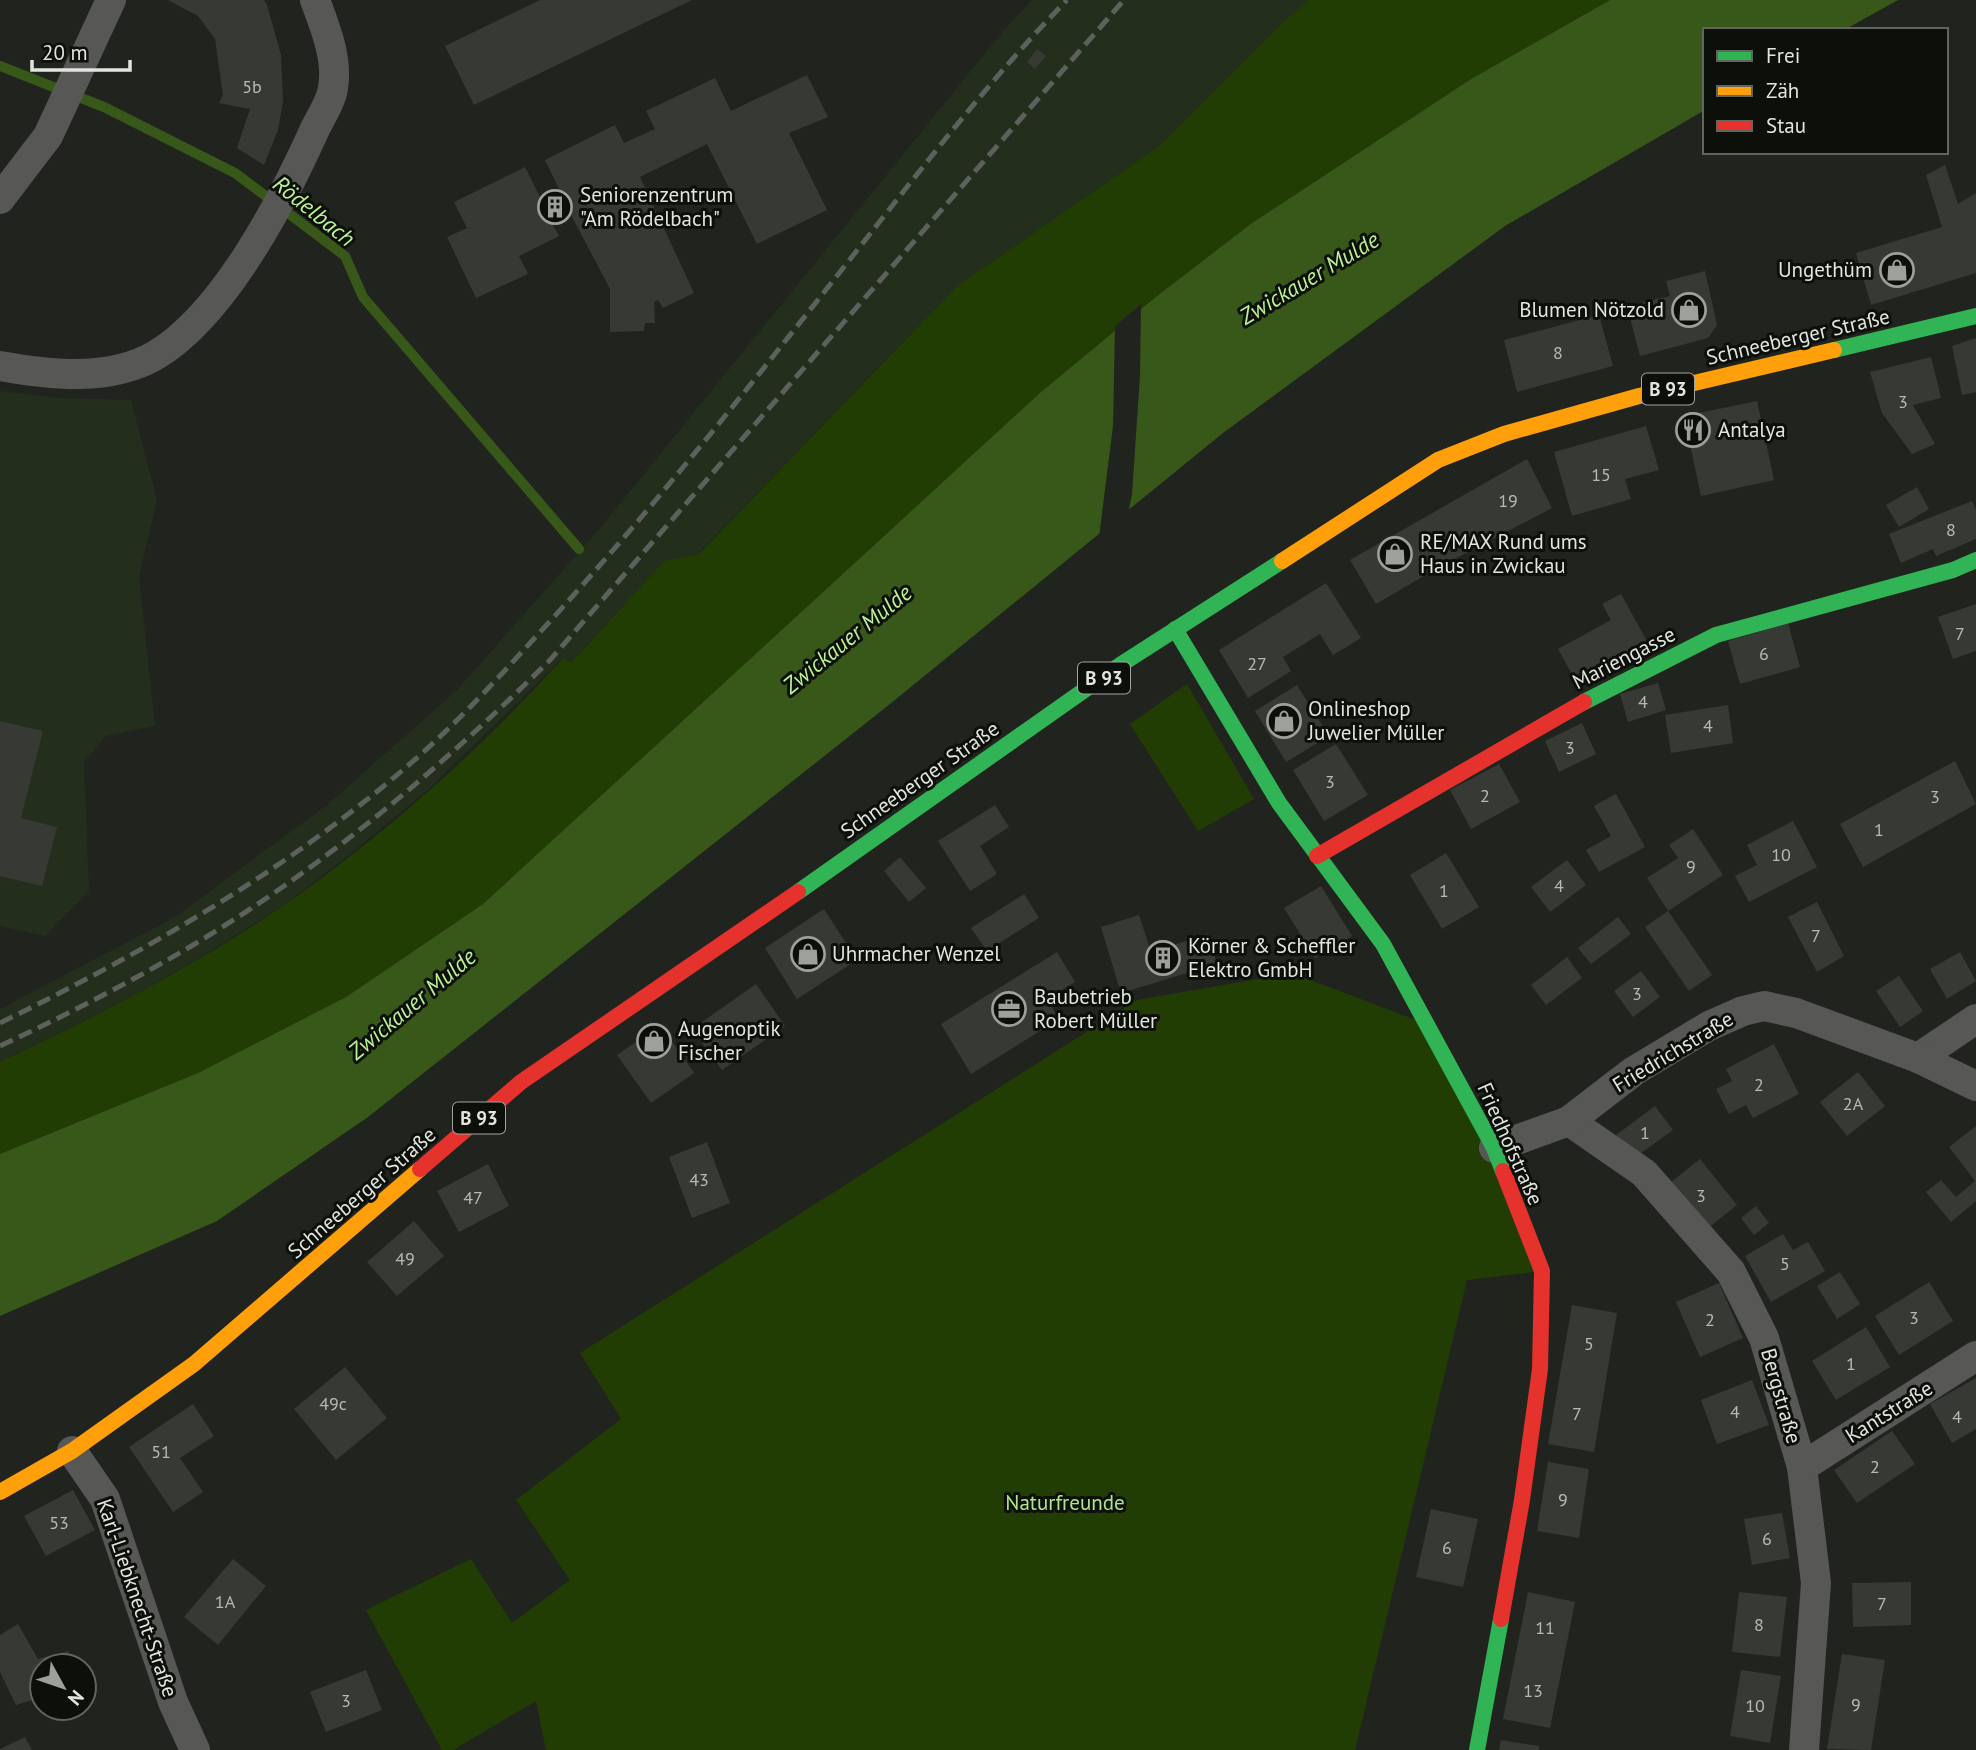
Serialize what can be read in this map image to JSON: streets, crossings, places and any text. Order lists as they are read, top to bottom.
{
  "streets": {
    "main road": [
      "Schneeberger Straße",
      "B 93",
      "Mariengasse",
      "Friedhofstraße"
    ],
    "street": [
      "Friedrichstraße",
      "Bergstraße",
      "Kantstraße",
      "Karl-Liebknecht-Straße"
    ]
  },
  "crossings": [
    ["Schneeberger Straße", "Friedhofstraße"],
    ["Schneeberger Straße", "Karl-Liebknecht-Straße"],
    ["Mariengasse", "Friedhofstraße"],
    ["Friedrichstraße", "Friedhofstraße"],
    ["Friedrichstraße", "Bergstraße"],
    ["Bergstraße", "Kantstraße"]
  ],
  "water": ["Rödelbach", "Zwickauer Mulde"],
  "parks": ["Naturfreunde"],
  "places": {
    "building": ["Seniorenzentrum \"Am Rödelbach\"", "Körner & Scheffler Elektro GmbH"],
    "shop": [
      "Ungethüm",
      "Blumen Nötzold",
      "RE/MAX Rund ums Haus in Zwickau",
      "Onlineshop Juwelier Müller",
      "Uhrmacher Wenzel",
      "Augenoptik Fischer"
    ],
    "restaurant": ["Antalya"],
    "office": ["Baubetrieb Robert Müller"]
  },
  "house_numbers": [
    "5b",
    "8",
    "3",
    "15",
    "19",
    "8",
    "7",
    "6",
    "27",
    "4",
    "4",
    "3",
    "3",
    "2",
    "3",
    "1",
    "10",
    "9",
    "4",
    "1",
    "7",
    "3",
    "2",
    "2A",
    "1",
    "43",
    "3",
    "47",
    "49",
    "5",
    "3",
    "2",
    "5",
    "1",
    "49c",
    "4",
    "7",
    "4",
    "51",
    "2",
    "9",
    "53",
    "6",
    "6",
    "1A",
    "7",
    "8",
    "11",
    "13",
    "3",
    "9",
    "10"
  ],
  "legend": ["Frei", "Zäh", "Stau"],
  "scale_bar": "20 m",
  "north": "bottom right"
}
